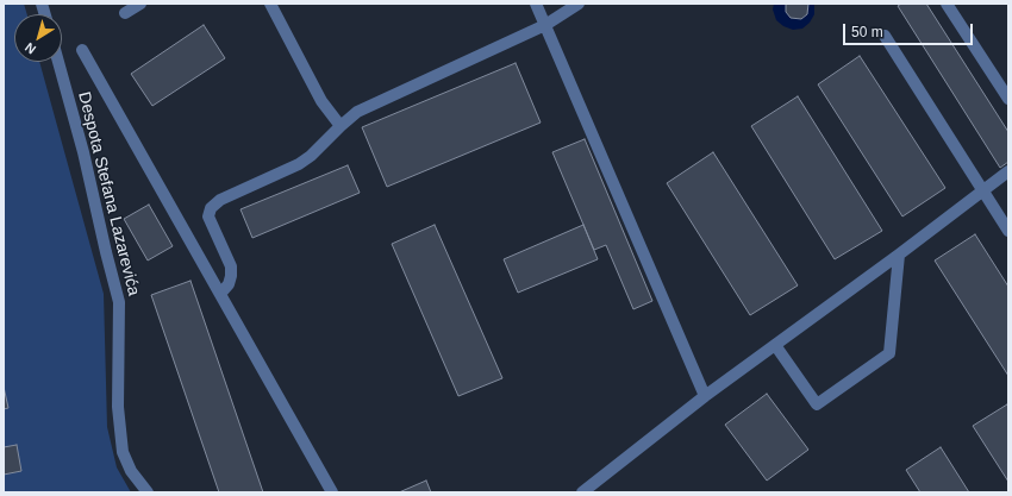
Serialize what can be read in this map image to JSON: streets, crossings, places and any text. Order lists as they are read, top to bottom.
{
  "streets": {
    "street": ["Despota Stefana Lazarevića"]
  },
  "scale_bar": "50 m",
  "north": "bottom left"
}
